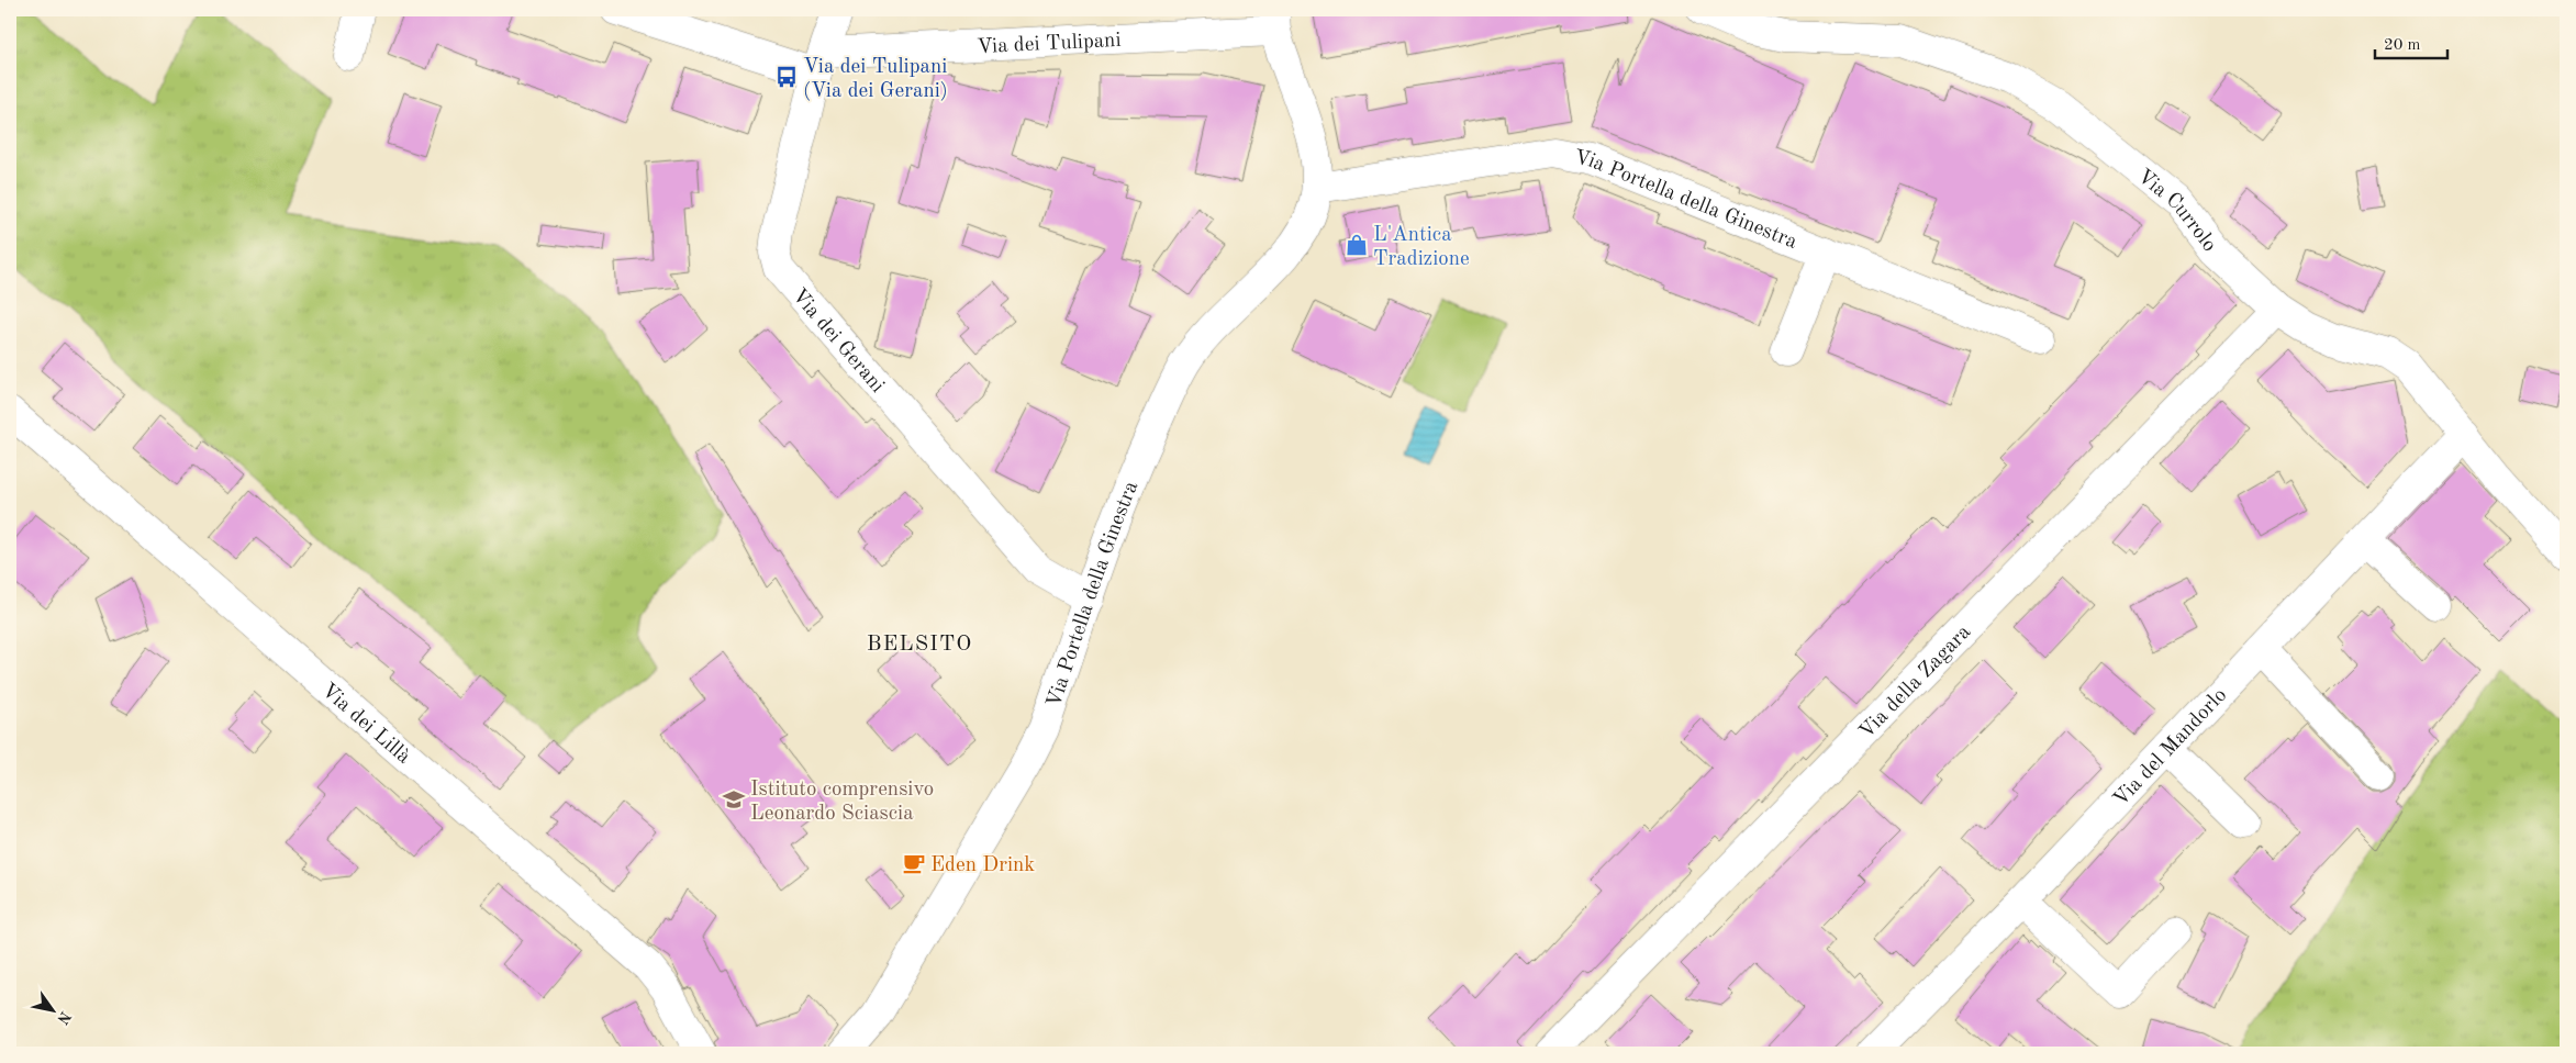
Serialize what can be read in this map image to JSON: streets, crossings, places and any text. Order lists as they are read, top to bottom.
{
  "streets": {
    "street": [
      "Via dei Tulipani",
      "Via Portella della Ginestra",
      "Via Currolo",
      "Via dei Gerani",
      "Via della Zagara",
      "Via dei Lillà",
      "Via del Mandorlo"
    ]
  },
  "crossings": [
    ["Via dei Tulipani", "Via Portella della Ginestra"],
    ["Via dei Tulipani", "Via dei Gerani"],
    ["Via Portella della Ginestra", "Via dei Gerani"],
    ["Via Currolo", "Via della Zagara"],
    ["Via Currolo", "Via del Mandorlo"]
  ],
  "districts": ["BELSITO"],
  "places": {
    "bus stop": ["Via dei Tulipani (Via dei Gerani)"],
    "shop": ["L'Antica Tradizione"],
    "school or university": ["Istituto comprensivo Leonardo Sciascia"],
    "cafe": ["Eden Drink"]
  },
  "scale_bar": "20 m",
  "north": "bottom right"
}
